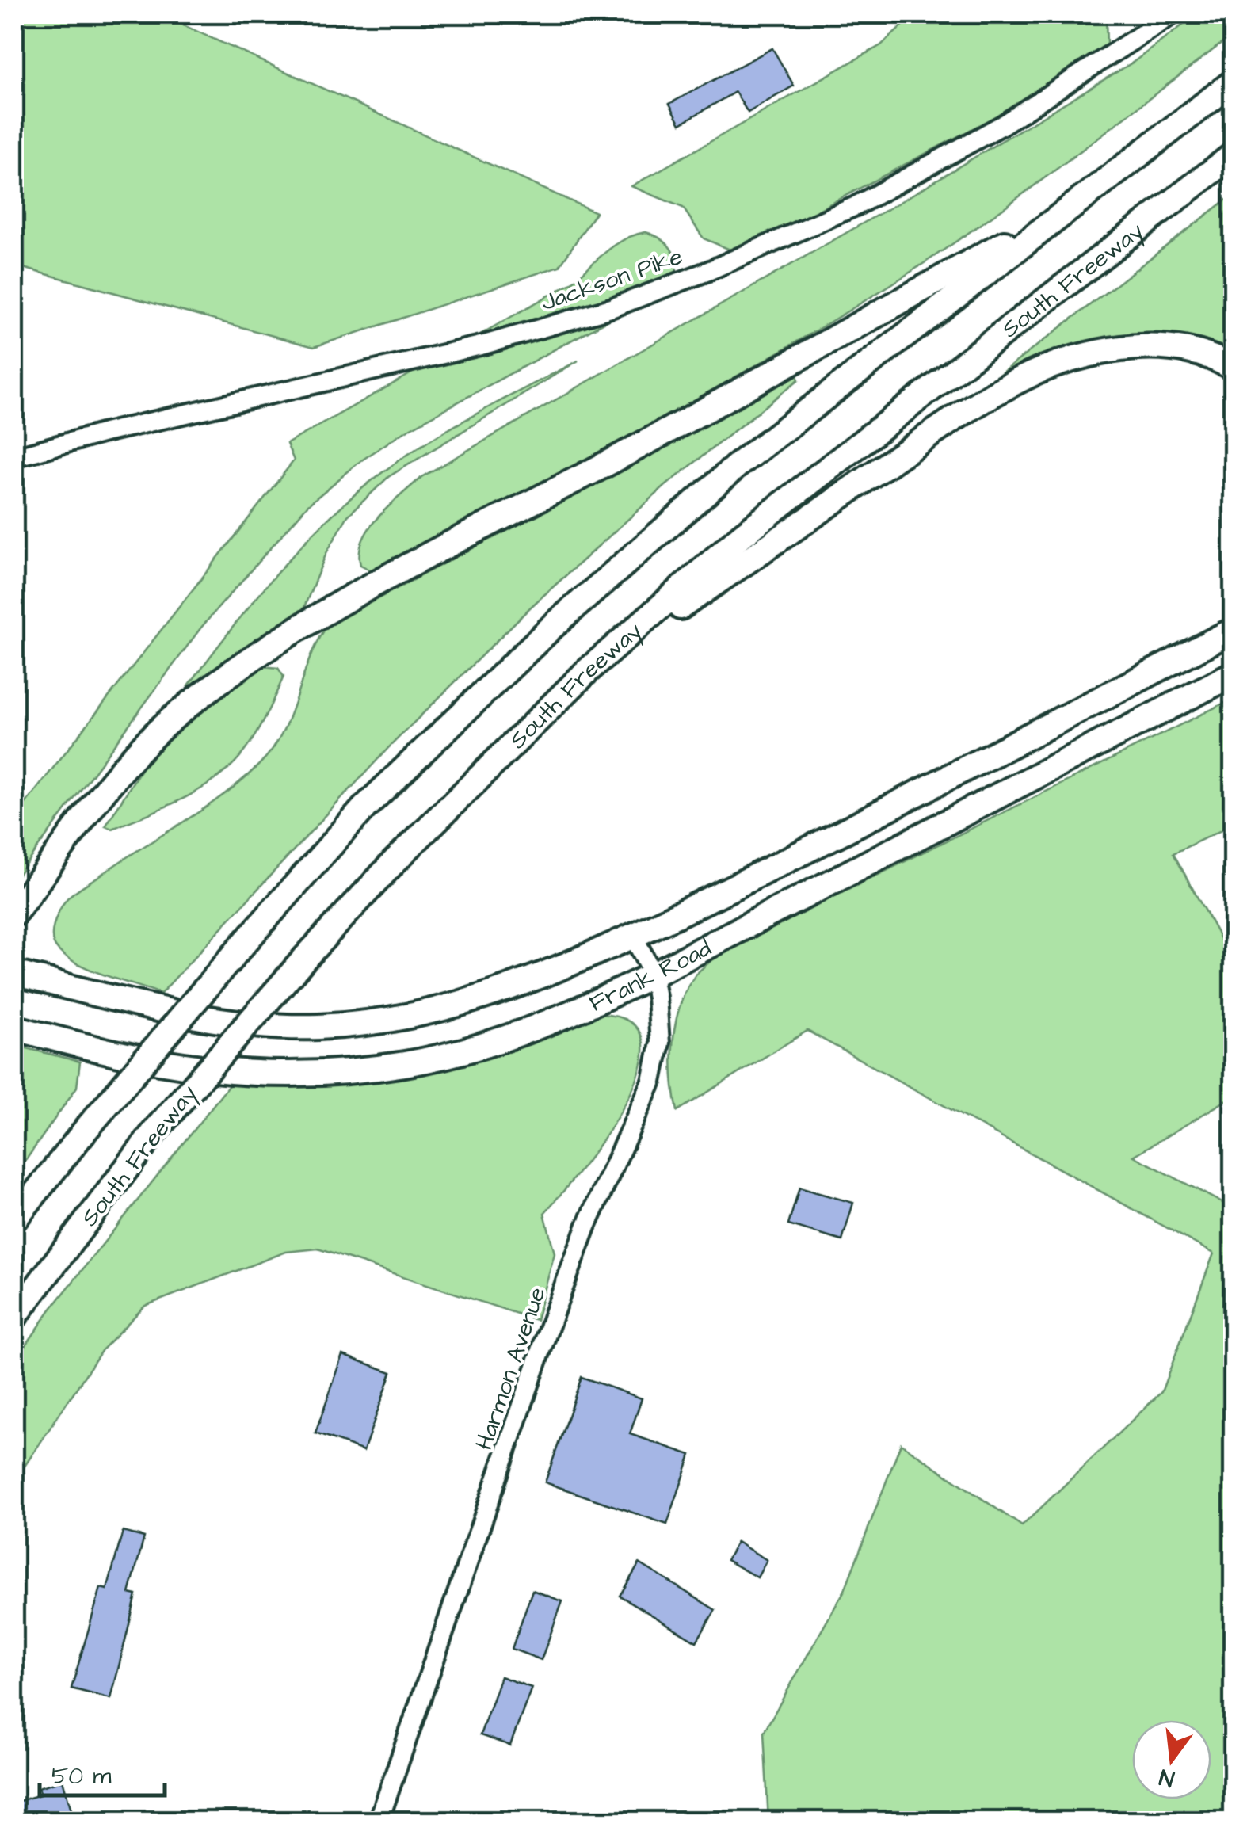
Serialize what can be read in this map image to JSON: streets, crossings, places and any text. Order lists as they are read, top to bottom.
{
  "streets": {
    "highway": ["South Freeway", "Frank Road"],
    "main road": ["Jackson Pike", "Harmon Avenue"]
  },
  "crossings": [
    ["Frank Road", "Harmon Avenue"]
  ],
  "scale_bar": "50 m",
  "north": "bottom"
}
